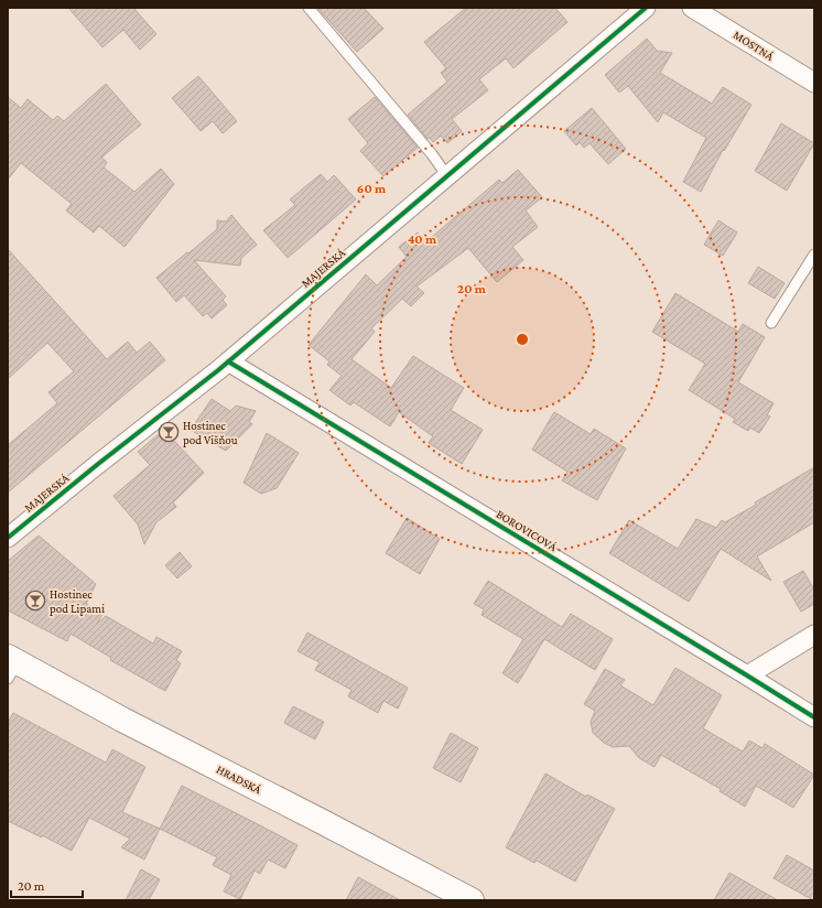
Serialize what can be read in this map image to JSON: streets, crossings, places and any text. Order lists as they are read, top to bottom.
{
  "streets": {
    "main road": ["HRADSKÁ"],
    "street": ["MOSTNÁ", "MAJERSKÁ", "BOROVICOVÁ"]
  },
  "crossings": [
    ["MAJERSKÁ", "BOROVICOVÁ"]
  ],
  "places": {
    "bar": ["Hostinec pod Višňou", "Hostinec pod Lipami"]
  },
  "scale_bar": "20 m",
  "rings": ["60 m", "40 m", "20 m"]
}
